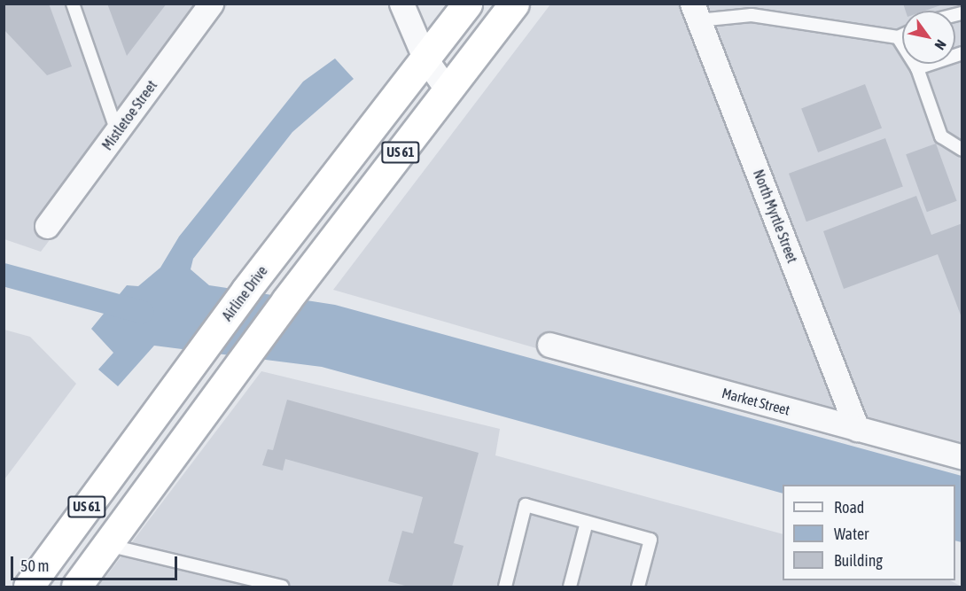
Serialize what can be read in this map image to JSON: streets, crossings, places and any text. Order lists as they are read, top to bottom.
{
  "streets": {
    "highway": ["US 61", "Airline Drive"],
    "street": ["Mistletoe Street", "North Myrtle Street", "Market Street"]
  },
  "crossings": [
    ["North Myrtle Street", "Market Street"]
  ],
  "legend": ["Road", "Water", "Building"],
  "scale_bar": "50 m",
  "north": "bottom right"
}
